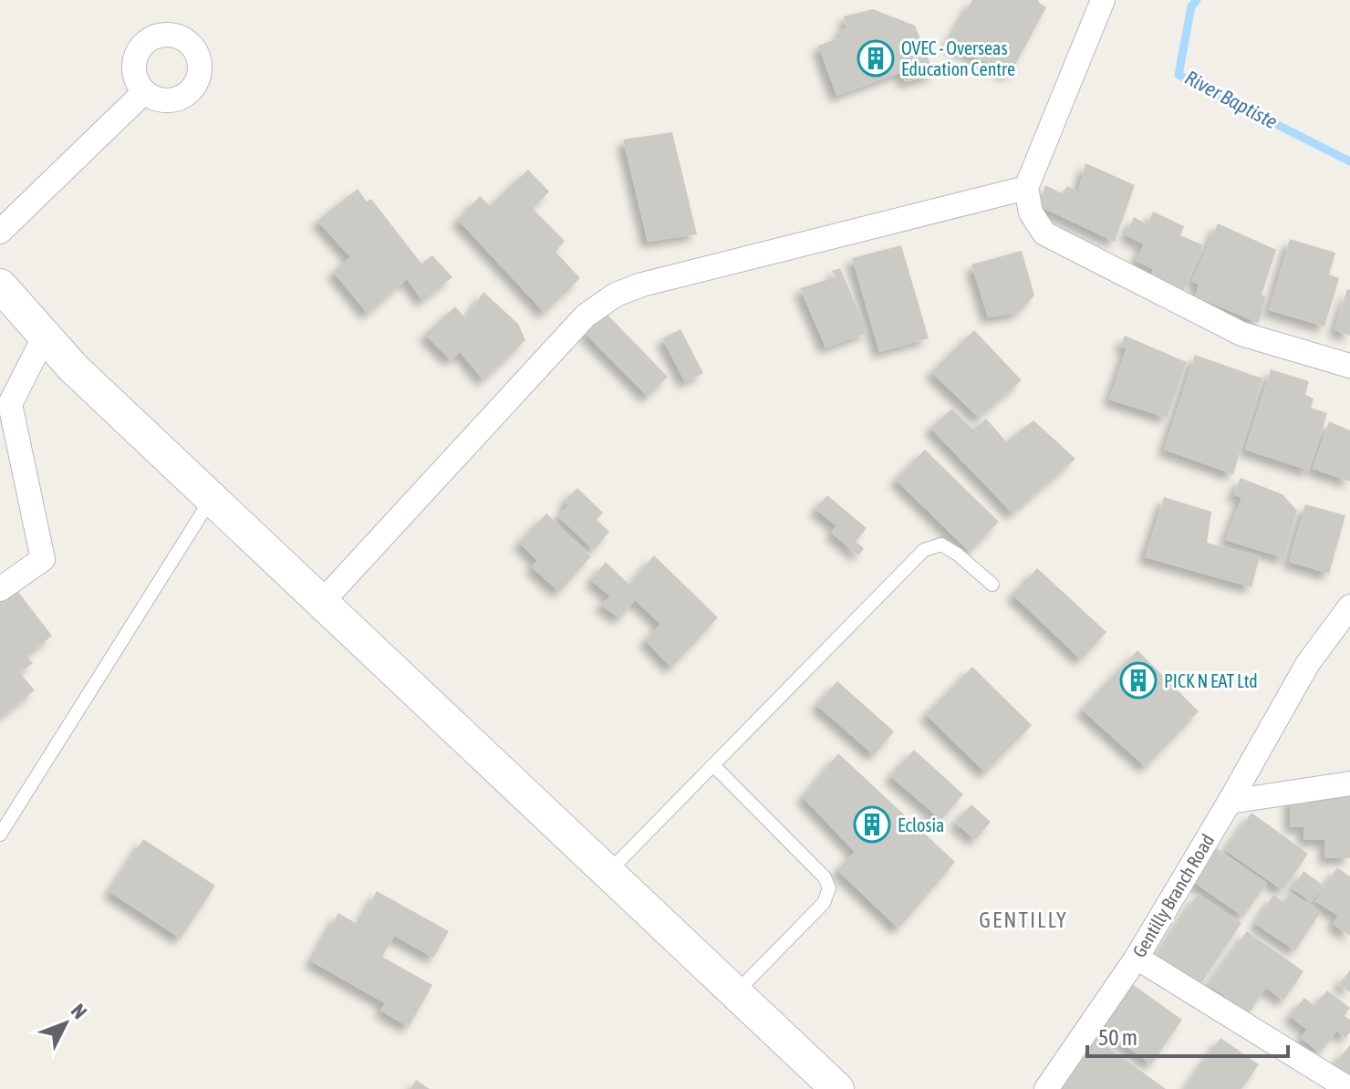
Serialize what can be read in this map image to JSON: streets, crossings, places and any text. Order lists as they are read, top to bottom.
{
  "streets": {
    "street": ["Gentilly Branch Road"]
  },
  "districts": ["GENTILLY"],
  "water": ["River Baptiste"],
  "places": {
    "building": ["OVEC - Overseas Education Centre", "PICK N EAT Ltd", "Eclosia"]
  },
  "scale_bar": "50 m",
  "north": "top right"
}
